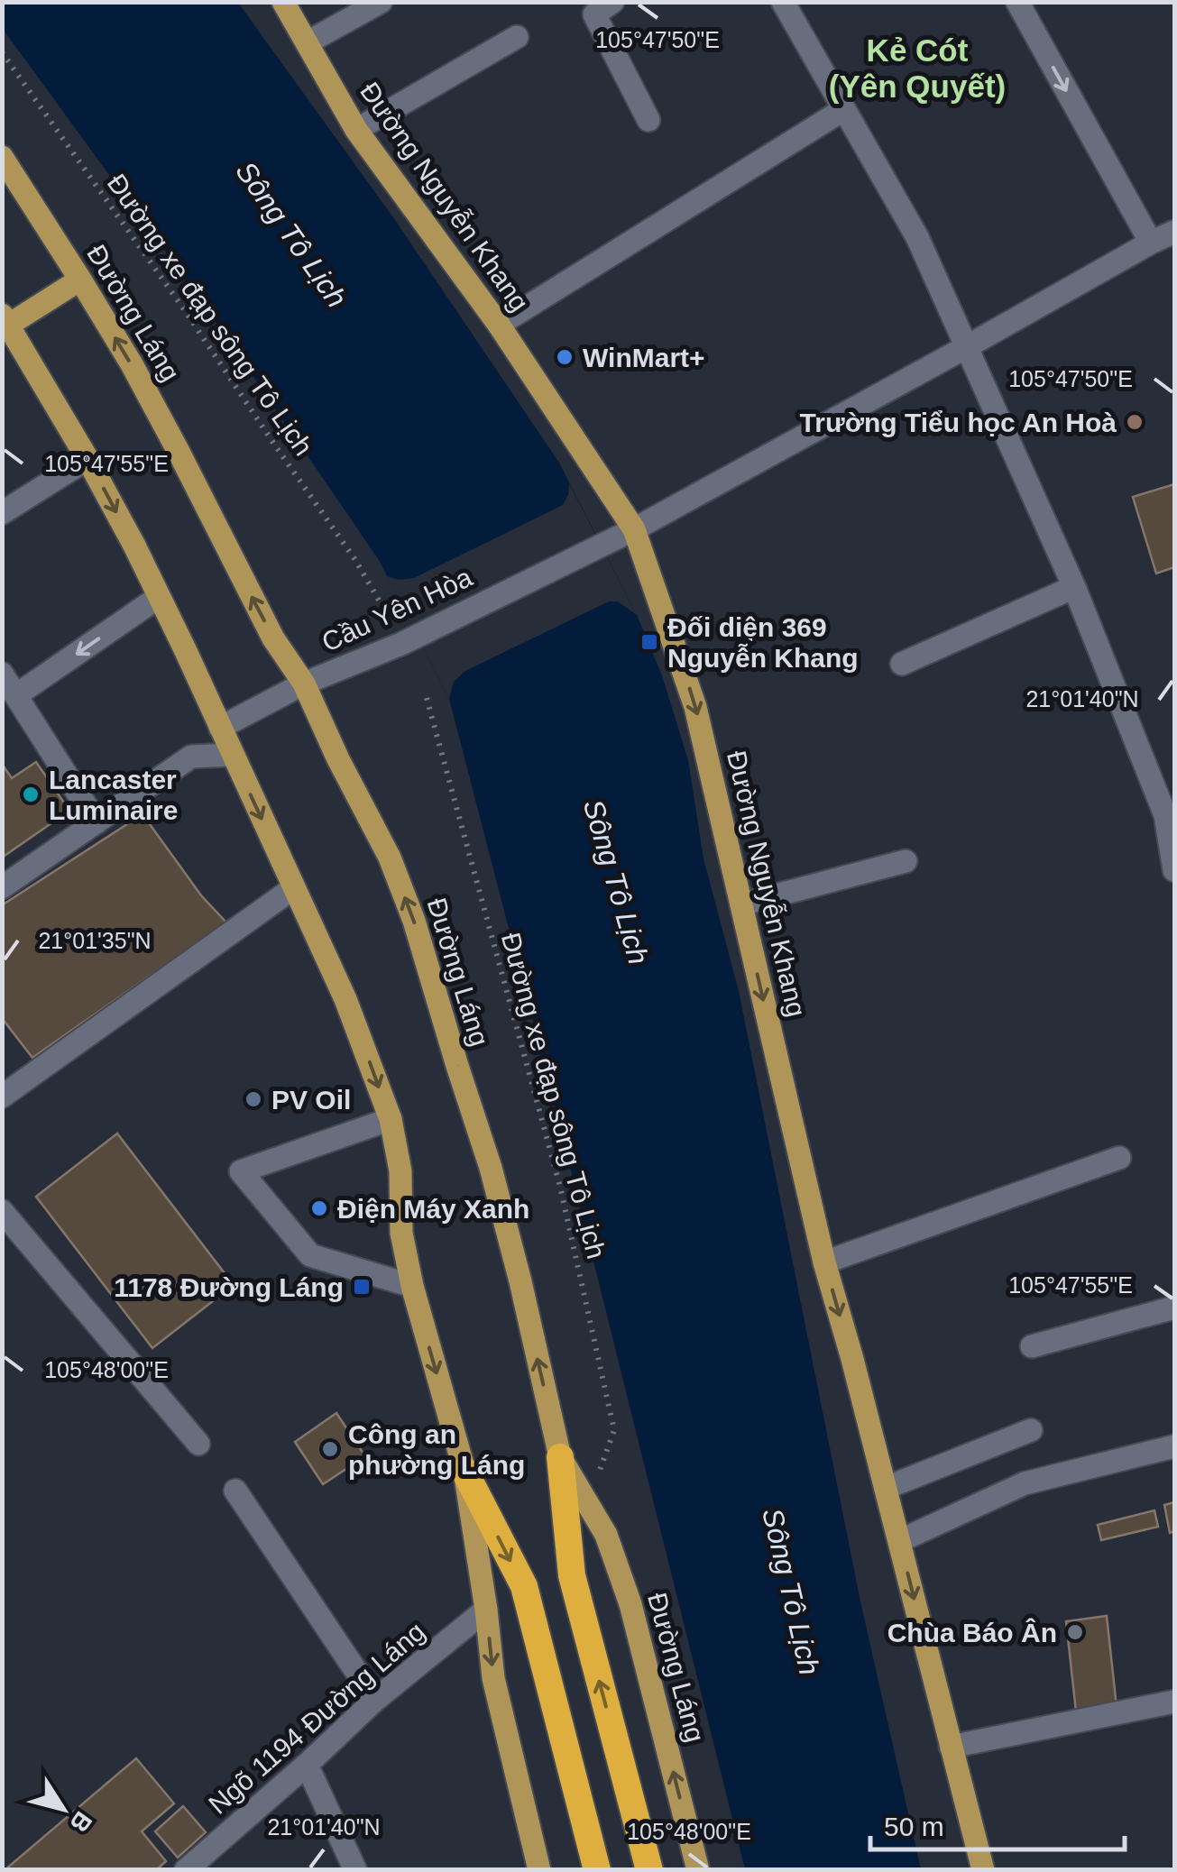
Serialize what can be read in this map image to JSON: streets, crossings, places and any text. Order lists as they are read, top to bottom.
{
  "streets": {
    "main road": ["Đường Nguyễn Khang", "Đường Láng"],
    "street": ["Cầu Yên Hòa", "Ngõ 1194 Đường Láng"],
    "path": ["Đường xe đạp sông Tô Lịch"]
  },
  "crossings": [
    ["Đường Nguyễn Khang", "Cầu Yên Hòa"],
    ["Đường Láng", "Đường xe đạp sông Tô Lịch"],
    ["Đường Láng", "Cầu Yên Hòa"]
  ],
  "one_way": ["Đường Nguyễn Khang"],
  "districts": ["Kẻ Cót (Yên Quyết)"],
  "water": ["Sông Tô Lịch"],
  "places": {
    "other": [
      "WinMart+",
      "Trường Tiểu học An Hoà",
      "Lancaster Luminaire",
      "PV Oil",
      "Điện Máy Xanh",
      "Công an phường Láng",
      "Chùa Báo Ân"
    ],
    "transit": ["Đối diện 369 Nguyễn Khang", "1178 Đường Láng"]
  },
  "scale_bar": "50 m",
  "north": "bottom right",
  "coordinates": [
    "105°47'50\"E",
    "105°47'55\"E",
    "21°01'40\"N",
    "21°01'35\"N",
    "105°48'00\"E"
  ]
}
